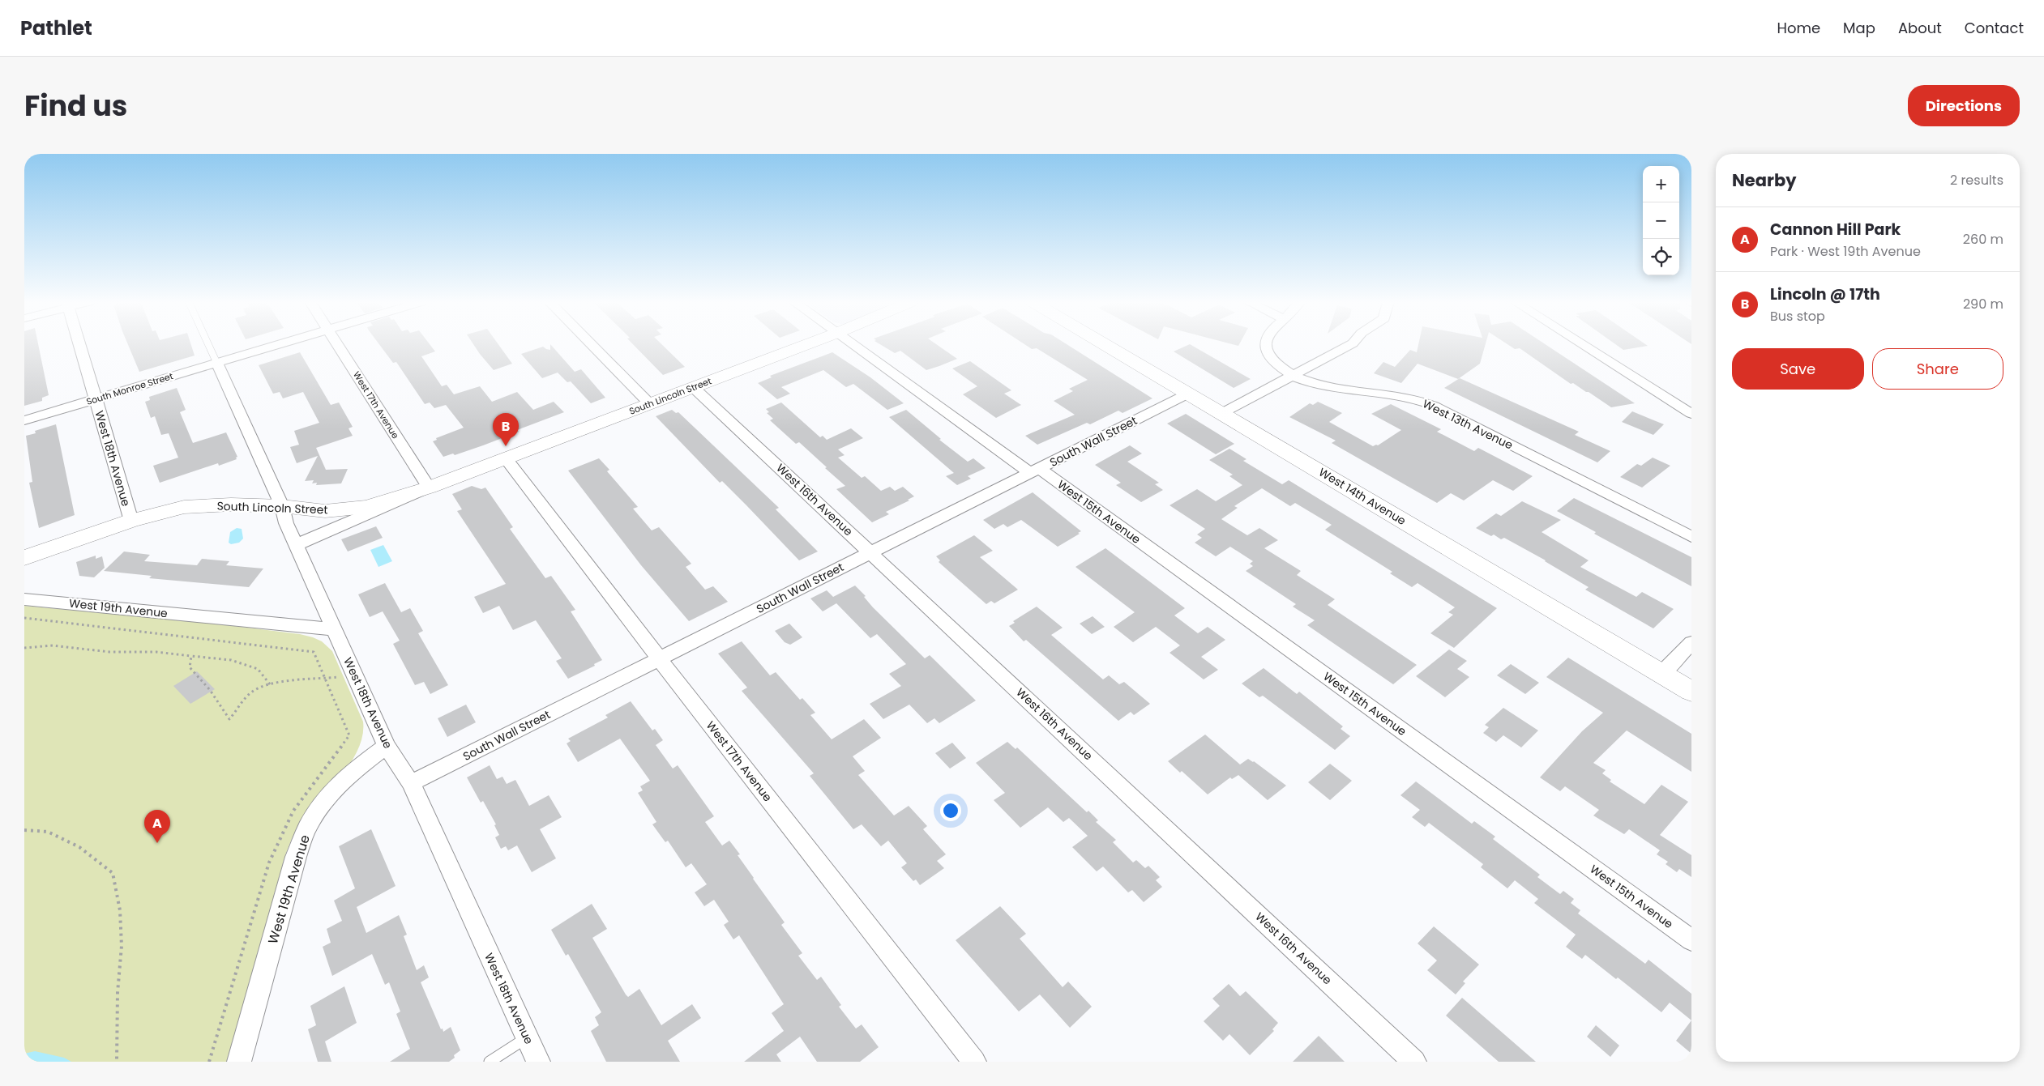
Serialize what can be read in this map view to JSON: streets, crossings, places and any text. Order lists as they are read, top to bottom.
{
  "streets": {
    "street": [
      "South Monroe Street",
      "South Lincoln Street",
      "West 17th Avenue",
      "West 13th Avenue",
      "South Wall Street",
      "West 18th Avenue",
      "West 14th Avenue",
      "West 16th Avenue",
      "West 15th Avenue",
      "West 19th Avenue"
    ]
  },
  "crossings": [
    ["South Monroe Street", "West 18th Avenue"],
    ["South Lincoln Street", "West 17th Avenue"],
    ["South Lincoln Street", "West 18th Avenue"],
    ["South Lincoln Street", "West 16th Avenue"],
    ["West 17th Avenue", "South Wall Street"],
    ["South Wall Street", "West 18th Avenue"],
    ["South Wall Street", "West 14th Avenue"],
    ["South Wall Street", "West 16th Avenue"],
    ["South Wall Street", "West 15th Avenue"],
    ["West 18th Avenue", "West 19th Avenue"]
  ],
  "page": {
    "header": "Pathlet",
    "nav": [
      "Home",
      "Map",
      "About",
      "Contact"
    ],
    "title": "Find us",
    "buttons": [
      "Directions",
      ["Save", "Share"]
    ],
    "heading": ["Nearby", "2 results"],
    "map_buttons": ["+", "−"],
    "list": [
      {
        "mark": "A",
        "name": "Cannon Hill Park",
        "note": "Park · West 19th Avenue",
        "value": "260 m"
      },
      {
        "mark": "B",
        "name": "Lincoln @ 17th",
        "note": "Bus stop",
        "value": "290 m"
      }
    ],
    "pins": ["B", "A"]
  }
}
